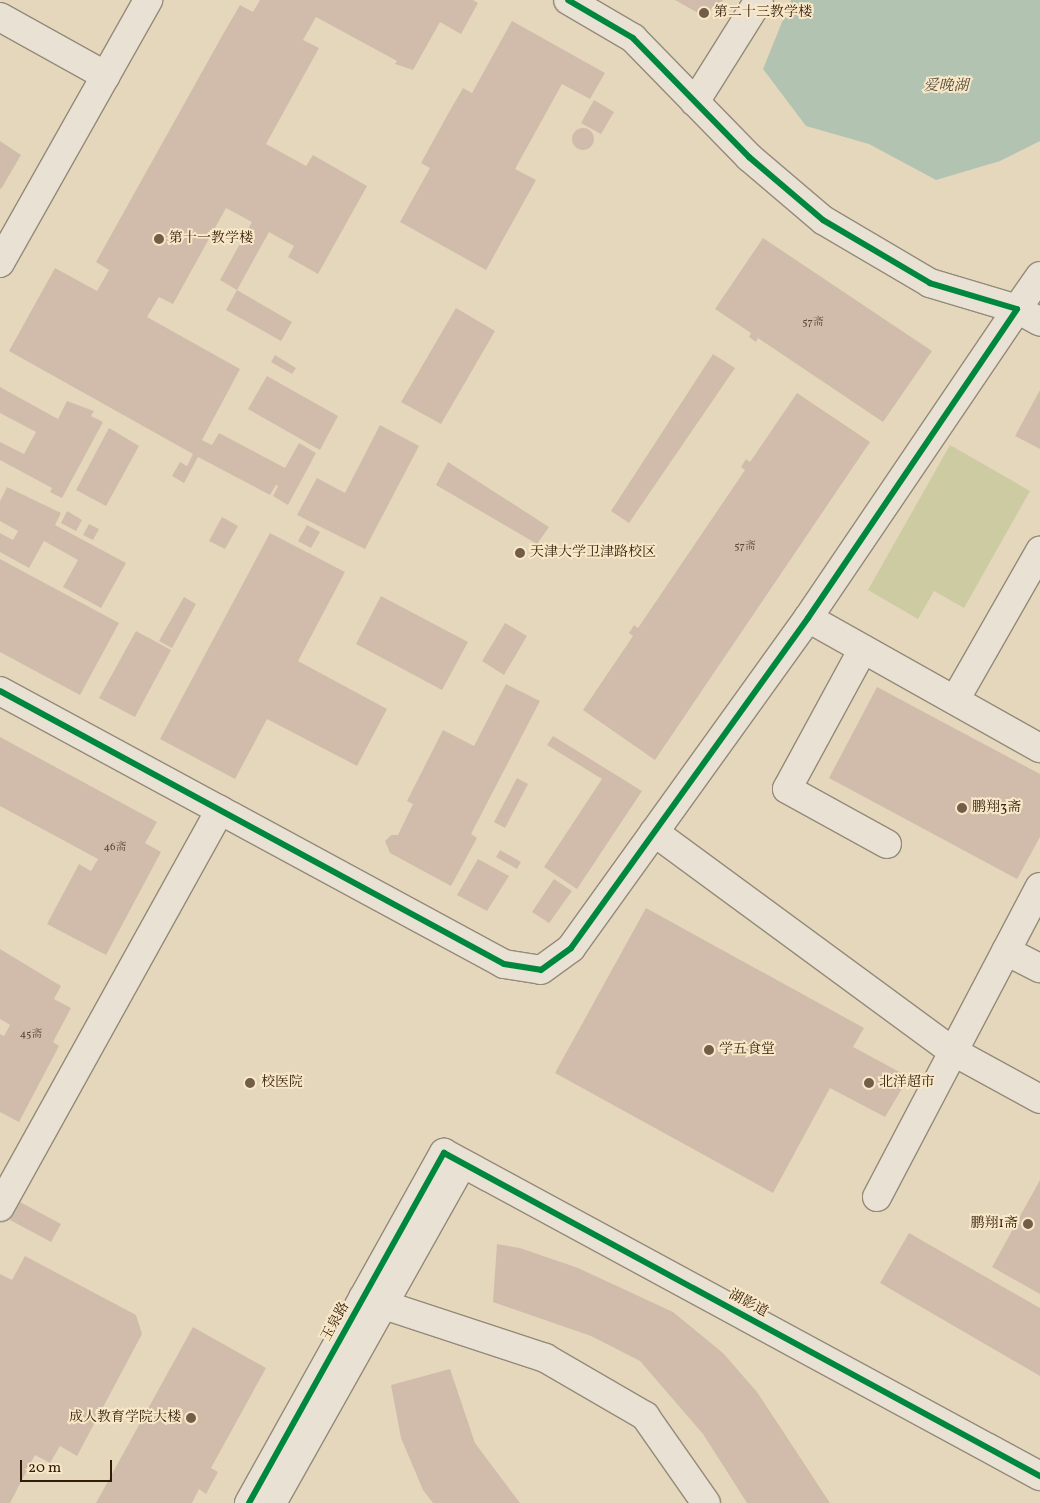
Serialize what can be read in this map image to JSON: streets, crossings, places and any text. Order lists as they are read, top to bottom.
{
  "streets": {
    "street": ["湖影道", "玉泉路"]
  },
  "crossings": [
    ["湖影道", "玉泉路"]
  ],
  "water": ["爱晚湖"],
  "places": [
    "第二十三教学楼",
    "第十一教学楼",
    "天津大学卫津路校区",
    "鹏翔3斋",
    "学五食堂",
    "校医院",
    "北洋超市",
    "鹏翔1斋",
    "成人教育学院大楼"
  ],
  "house_numbers": [
    "57斋",
    "57斋",
    "46斋",
    "45斋"
  ],
  "scale_bar": "20 m"
}
